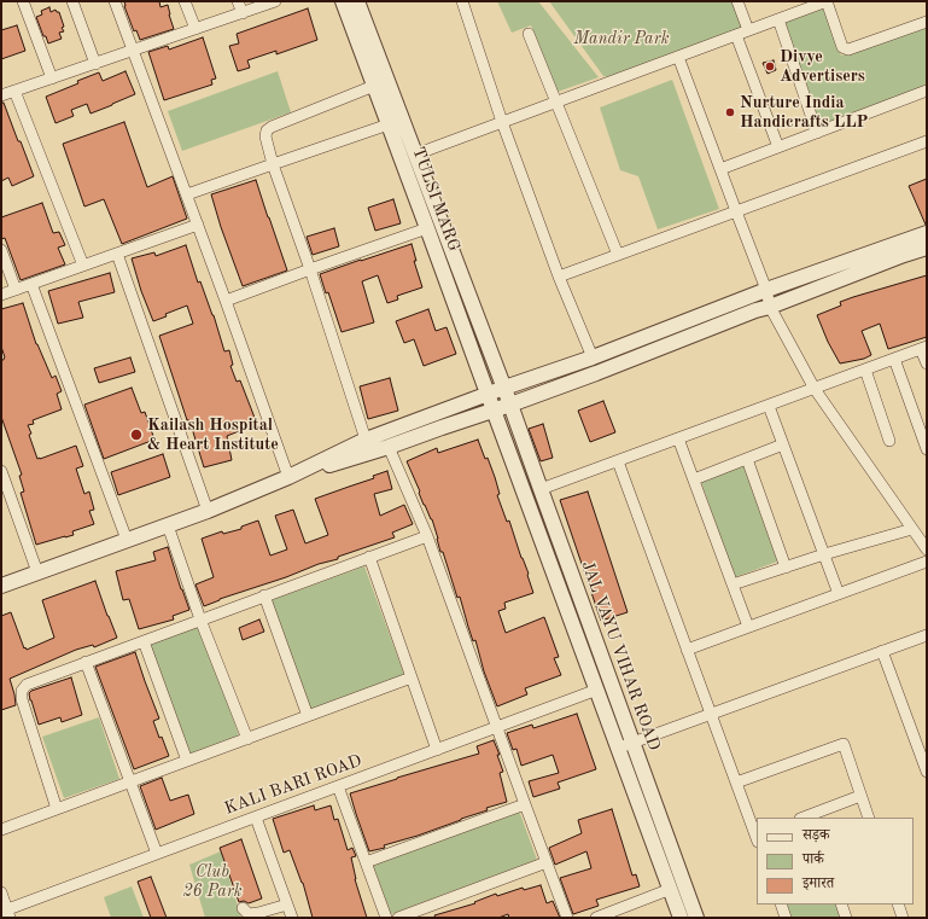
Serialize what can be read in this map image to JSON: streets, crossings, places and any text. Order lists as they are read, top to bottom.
{
  "streets": {
    "street": ["TULSI MARG", "JAL VAYU VIHAR ROAD", "KALI BARI ROAD"]
  },
  "crossings": [
    ["TULSI MARG", "JAL VAYU VIHAR ROAD"],
    ["JAL VAYU VIHAR ROAD", "KALI BARI ROAD"]
  ],
  "parks": ["Mandir Park", "Club 26 Park"],
  "places": ["Divye Advertisers", "Nurture India Handicrafts LLP", "Kailash Hospital & Heart Institute"],
  "legend": ["सड़क", "पार्क", "इमारत"]
}
